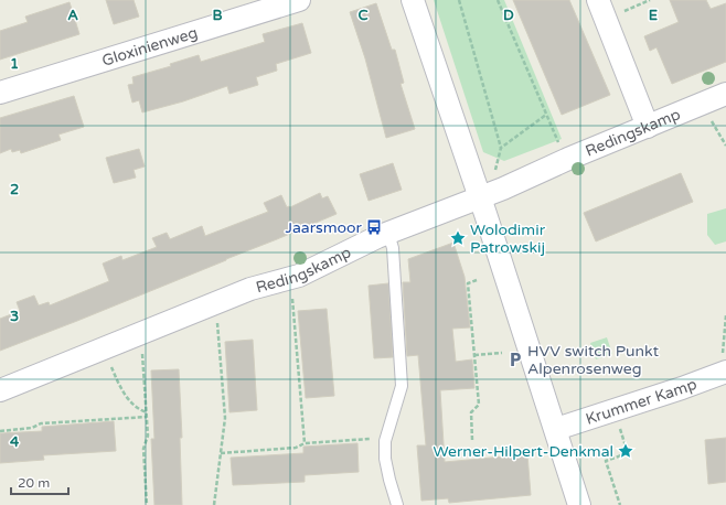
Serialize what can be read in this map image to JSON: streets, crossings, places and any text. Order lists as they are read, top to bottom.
{
  "streets": {
    "street": ["Gloxinienweg", "Redingskamp", "Krummer Kamp"]
  },
  "places": {
    "bus stop": ["Jaarsmoor"],
    "place": ["Wolodimir Patrowskij", "Werner-Hilpert-Denkmal"],
    "parking": ["HVV switch Punkt Alpenrosenweg"]
  },
  "scale_bar": "20 m",
  "grid": {
    "columns": [
      "A",
      "B",
      "C",
      "D",
      "E"
    ],
    "rows": [
      "1",
      "2",
      "3",
      "4"
    ]
  }
}
